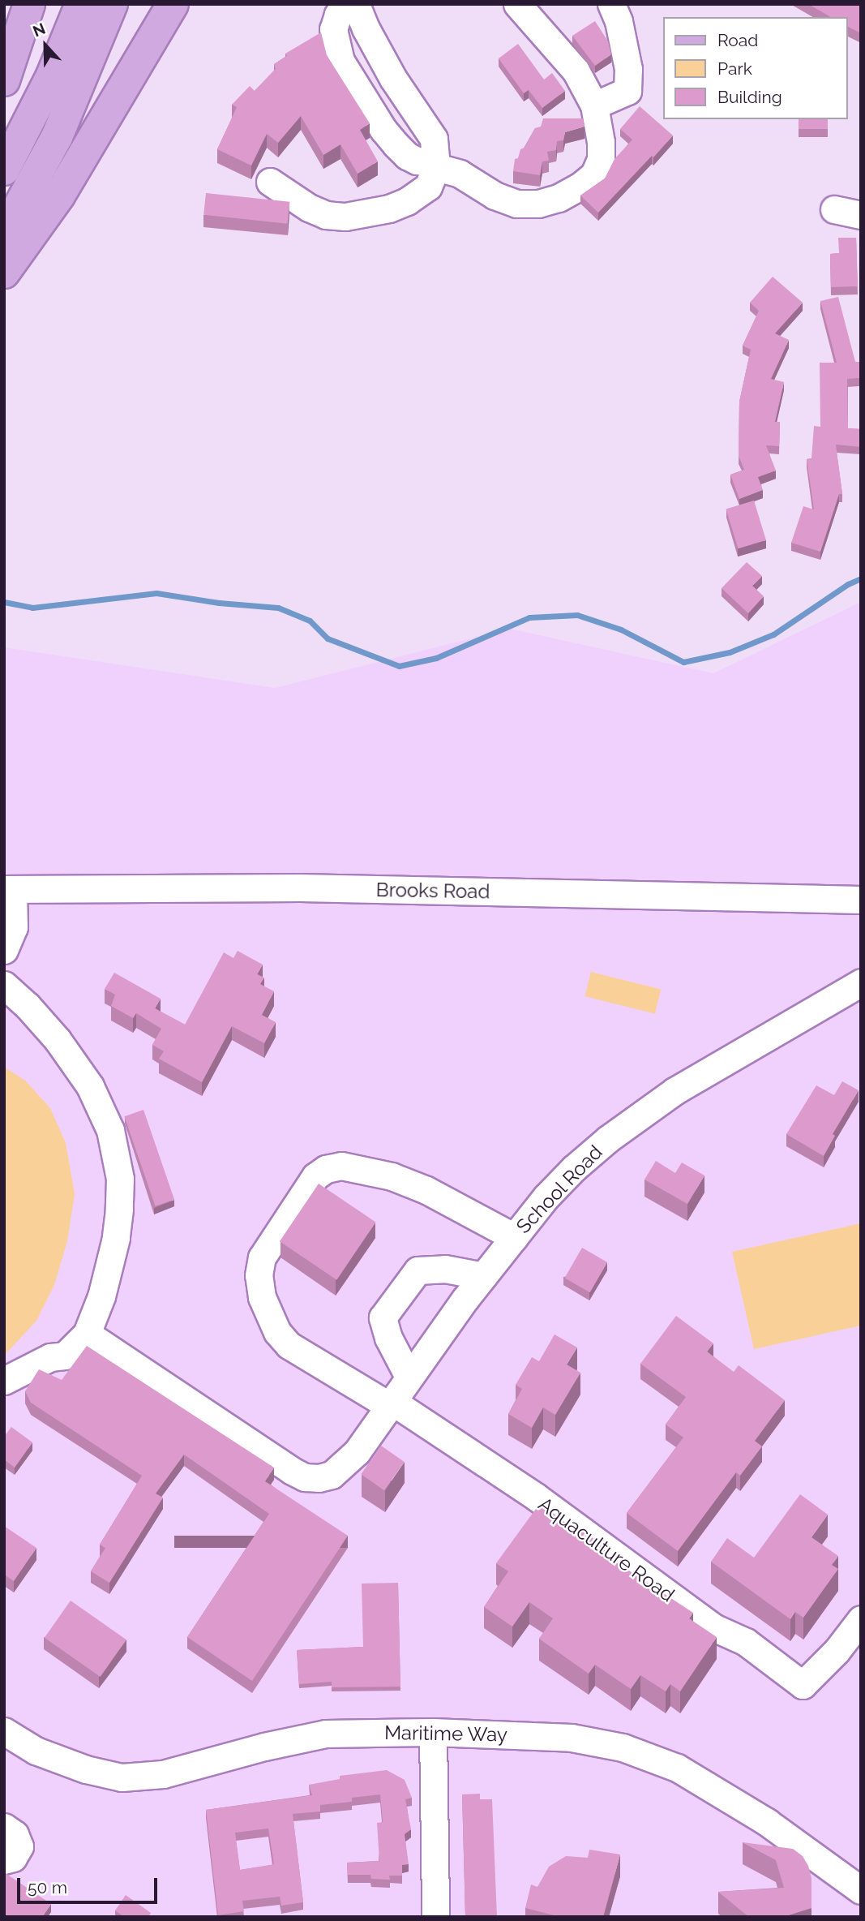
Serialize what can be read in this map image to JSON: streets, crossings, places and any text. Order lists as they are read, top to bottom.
{
  "streets": {
    "street": [
      "Brooks Road",
      "School Road",
      "Aquaculture Road",
      "Maritime Way"
    ]
  },
  "crossings": [
    ["School Road", "Aquaculture Road"]
  ],
  "legend": ["Road", "Park", "Building"],
  "scale_bar": "50 m",
  "north": "top"
}
